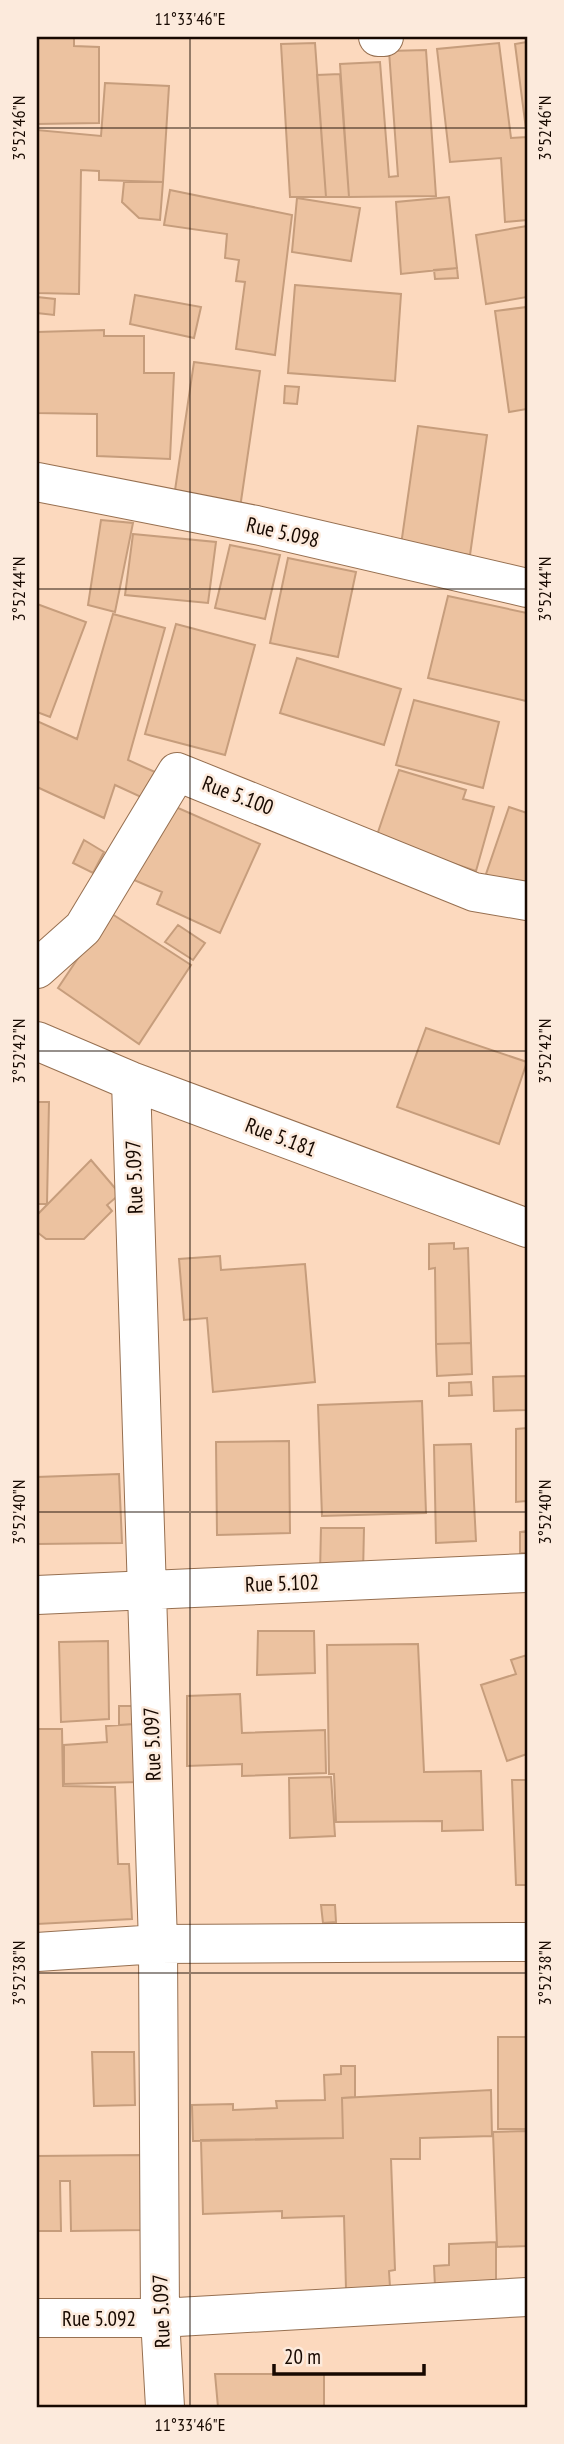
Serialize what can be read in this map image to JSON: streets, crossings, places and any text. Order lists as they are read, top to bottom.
{
  "streets": {
    "street": [
      "Rue 5.098",
      "Rue 5.100",
      "Rue 5.181",
      "Rue 5.097",
      "Rue 5.102",
      "Rue 5.092"
    ]
  },
  "crossings": [
    ["Rue 5.181", "Rue 5.097"],
    ["Rue 5.097", "Rue 5.102"],
    ["Rue 5.097", "Rue 5.092"]
  ],
  "scale_bar": "20 m",
  "coordinates": [
    "11°33'46\"E",
    "3°52'46\"N",
    "3°52'44\"N",
    "3°52'42\"N",
    "3°52'40\"N",
    "3°52'38\"N"
  ]
}
